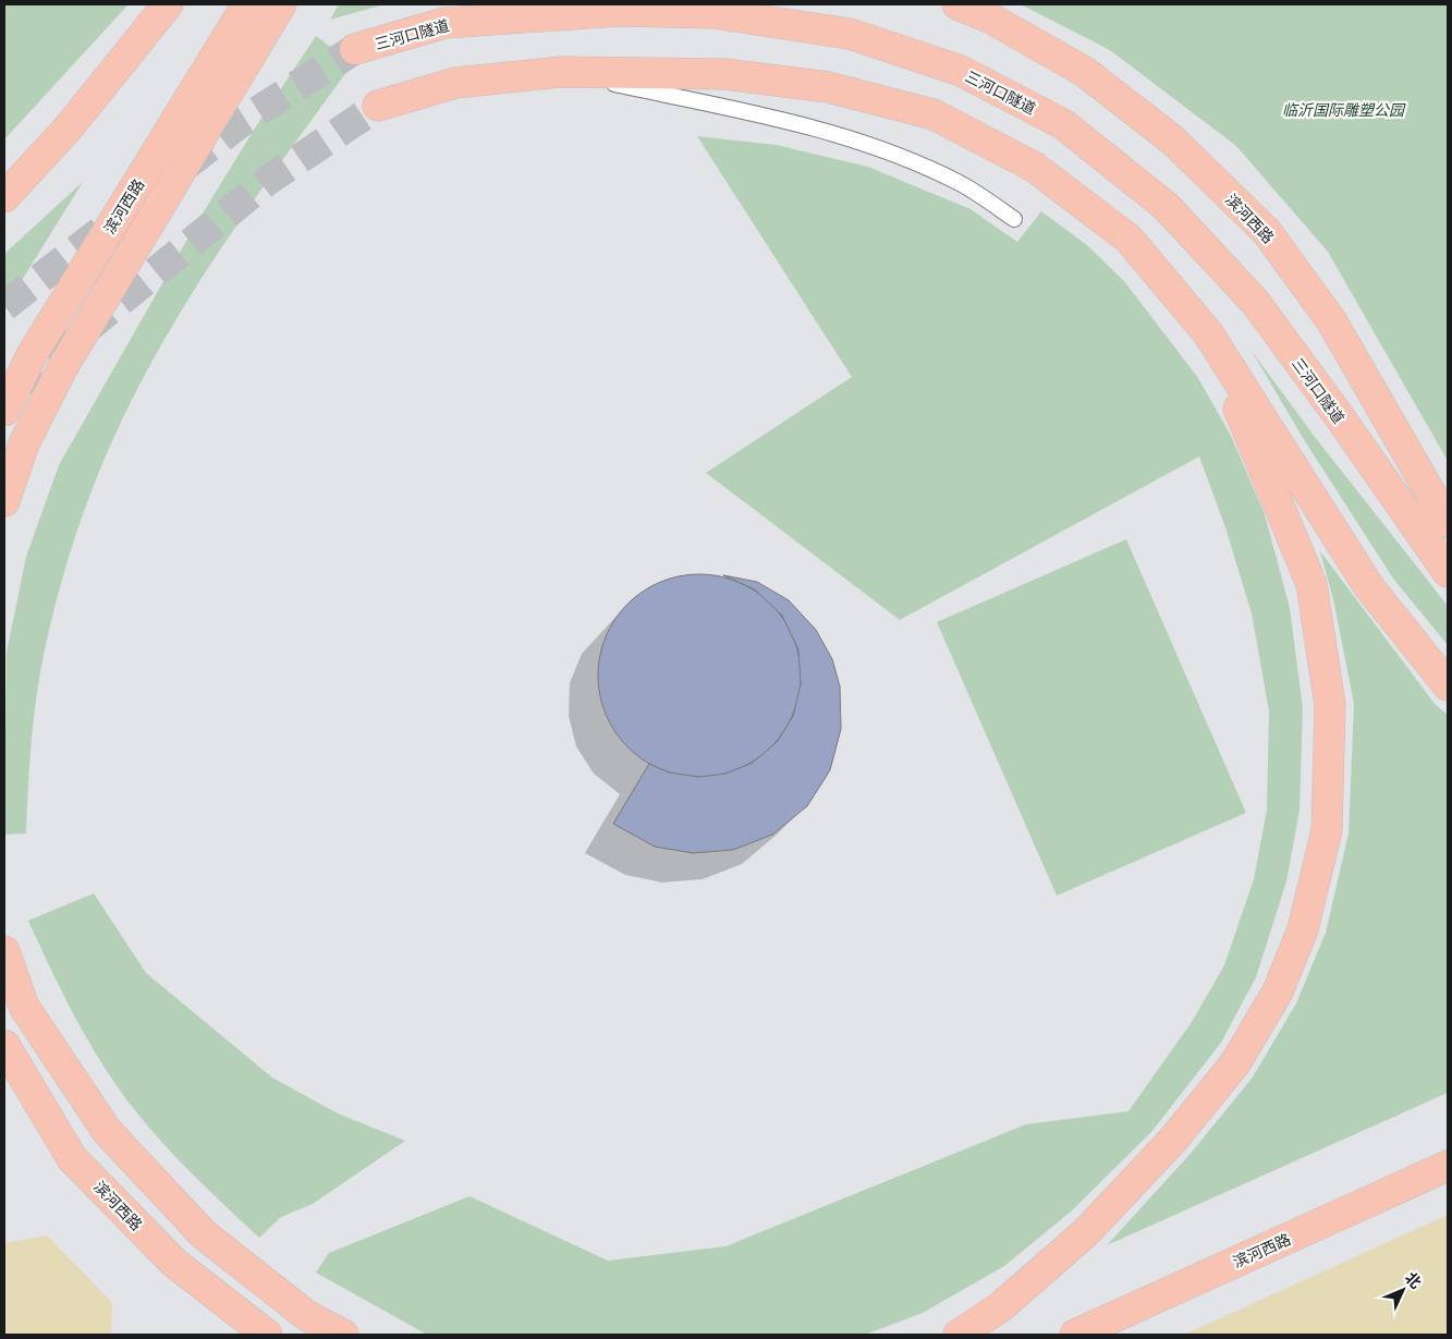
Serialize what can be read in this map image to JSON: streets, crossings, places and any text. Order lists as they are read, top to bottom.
{
  "streets": {
    "main road": ["三河口隧道", "滨河西路"]
  },
  "parks": ["临沂国际雕塑公园"],
  "north": "top right"
}
